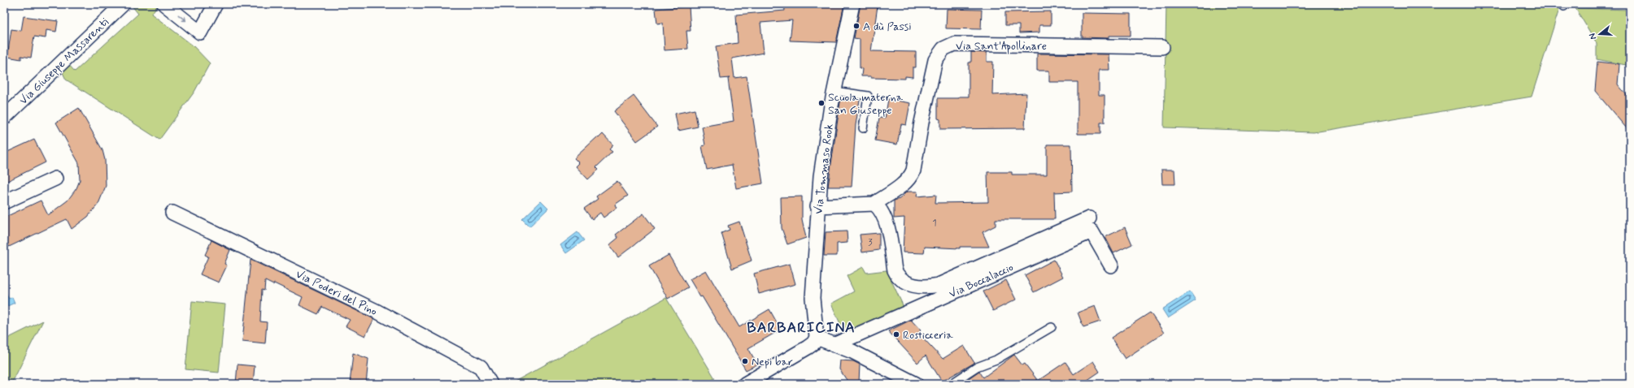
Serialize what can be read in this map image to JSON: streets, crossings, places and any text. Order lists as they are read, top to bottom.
{
  "streets": {
    "street": [
      "Via Sant'Apollinare",
      "Via Giuseppe Massarenti",
      "Via Tommaso Rook",
      "Via Boccalaccio",
      "Via Poderi del Pino"
    ]
  },
  "districts": ["BARBARICINA"],
  "places": [
    "A dù Passi",
    "Scuola materna San Giuseppe",
    "Rosticceria",
    "Nepi bar"
  ],
  "house_numbers": ["1", "3"],
  "north": "left"
}
